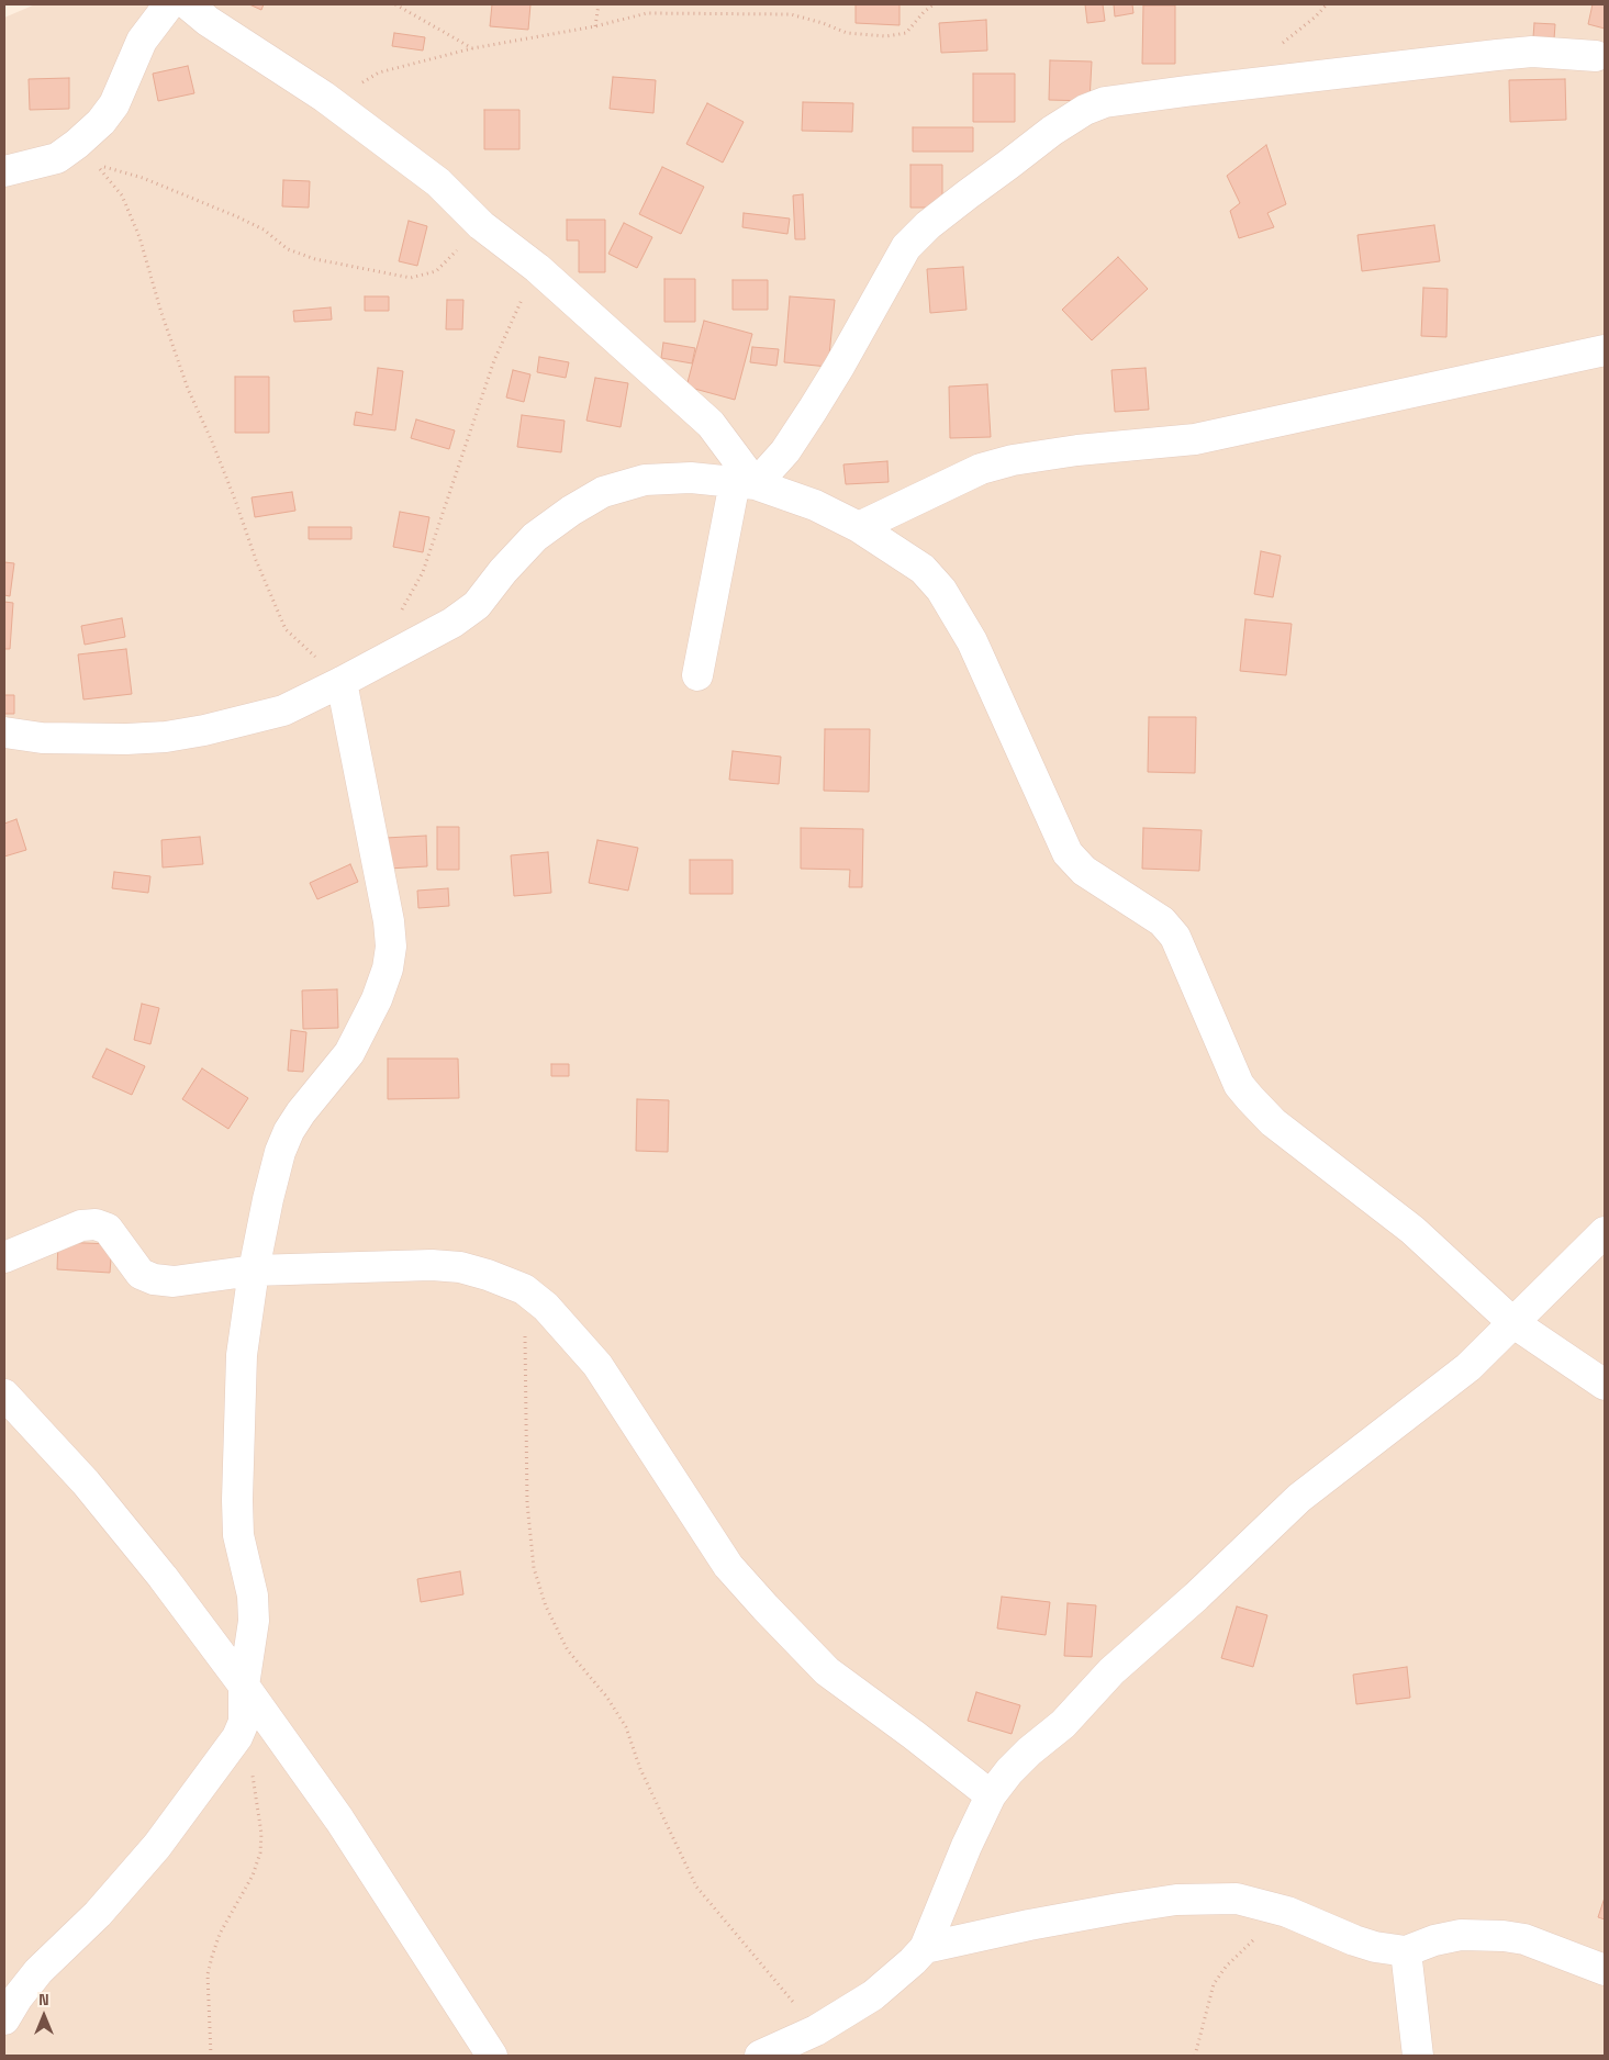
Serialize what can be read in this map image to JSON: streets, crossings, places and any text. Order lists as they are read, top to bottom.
{
  "north": "top"
}
